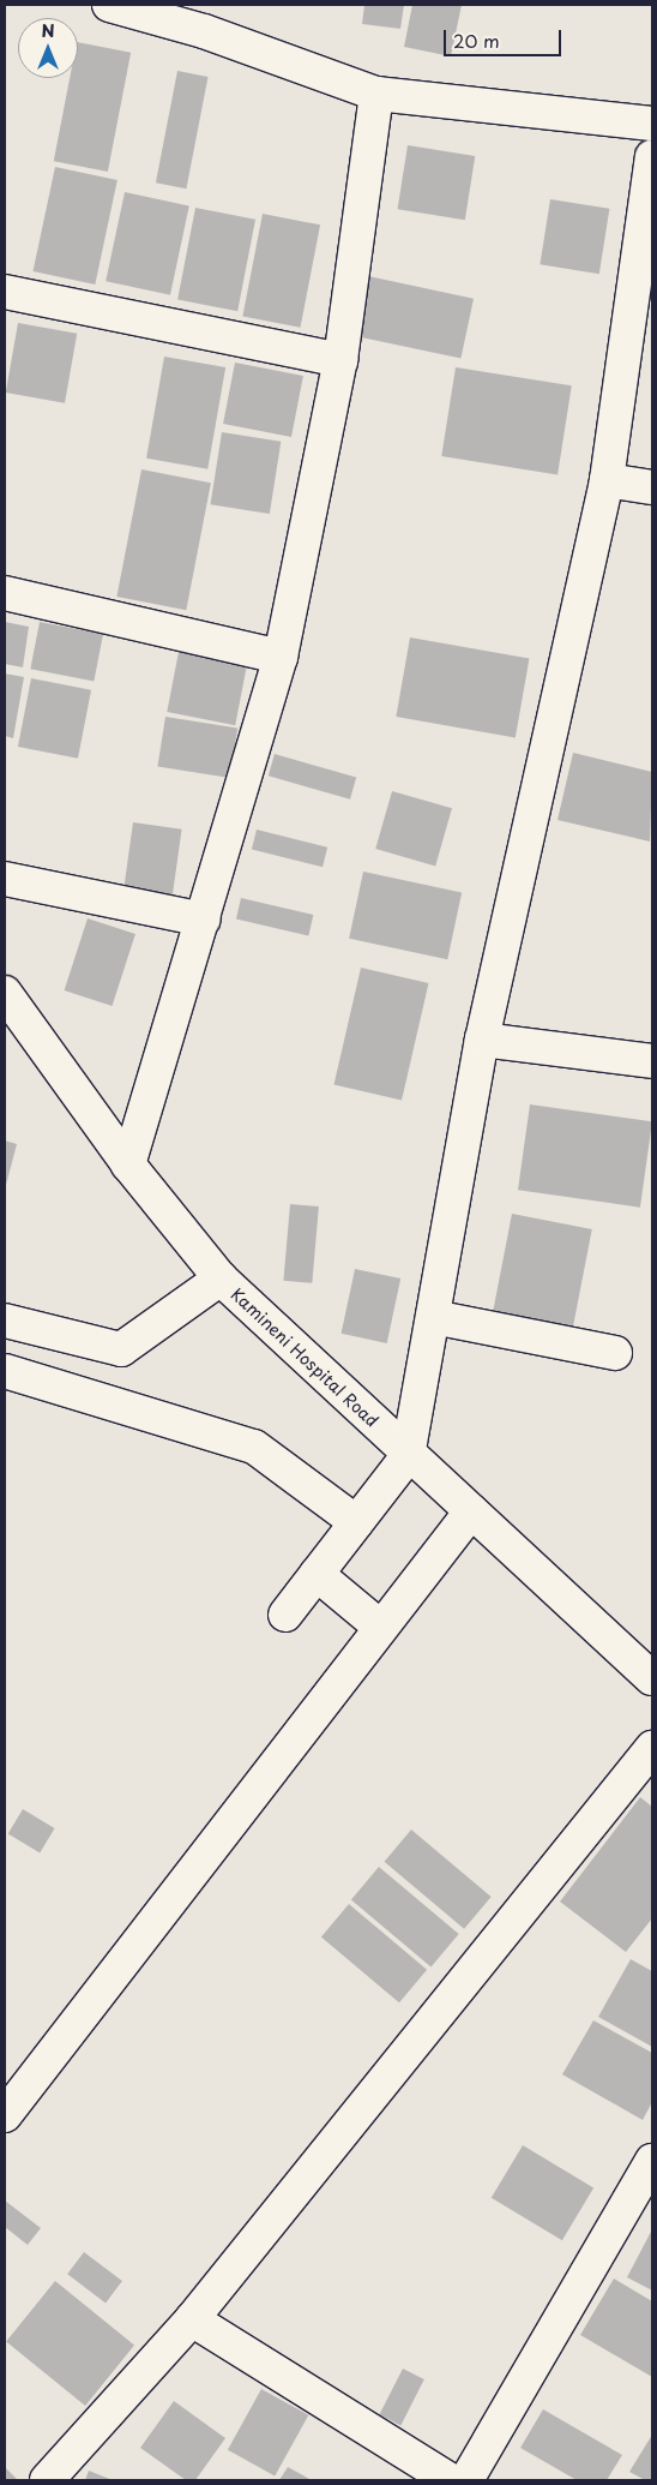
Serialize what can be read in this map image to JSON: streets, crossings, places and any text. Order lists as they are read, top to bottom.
{
  "streets": {
    "street": ["Kamineni Hospital Road"]
  },
  "scale_bar": "20 m",
  "north": "top"
}
